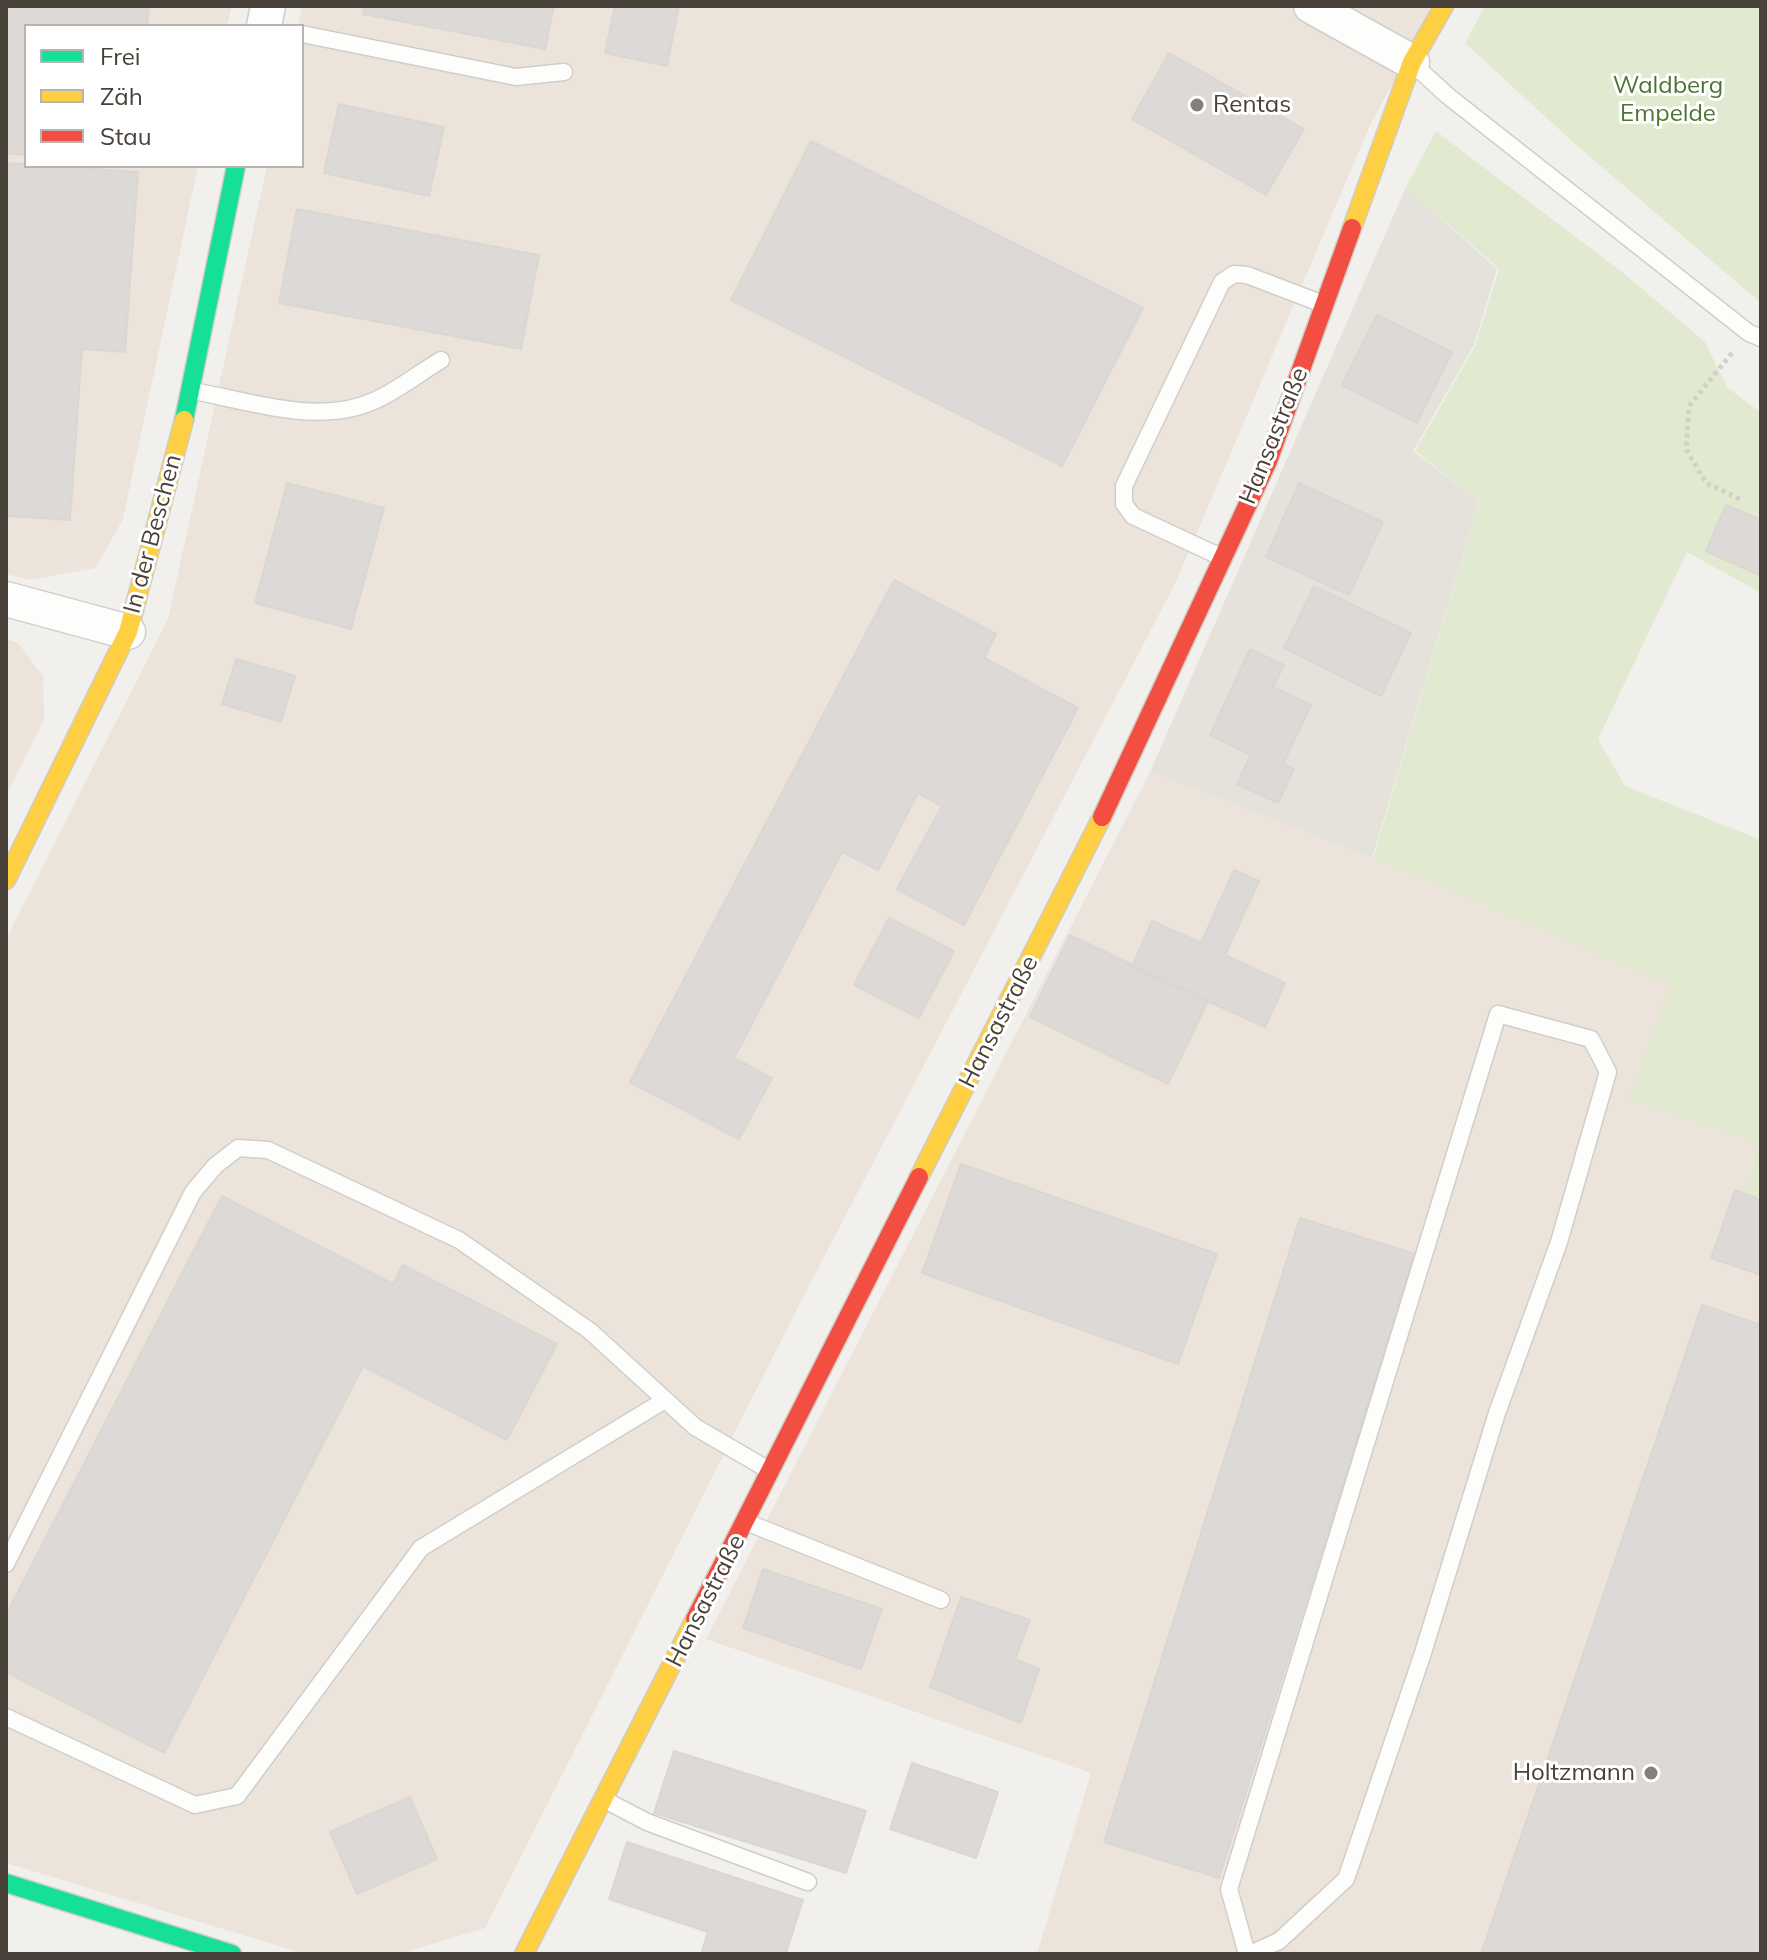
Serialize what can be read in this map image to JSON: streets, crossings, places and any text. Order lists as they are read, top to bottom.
{
  "streets": {
    "street": ["Hansastraße", "In der Beschen"]
  },
  "parks": ["Waldberg Empelde"],
  "places": ["Rentas", "Holtzmann"],
  "legend": ["Frei", "Zäh", "Stau"]
}
